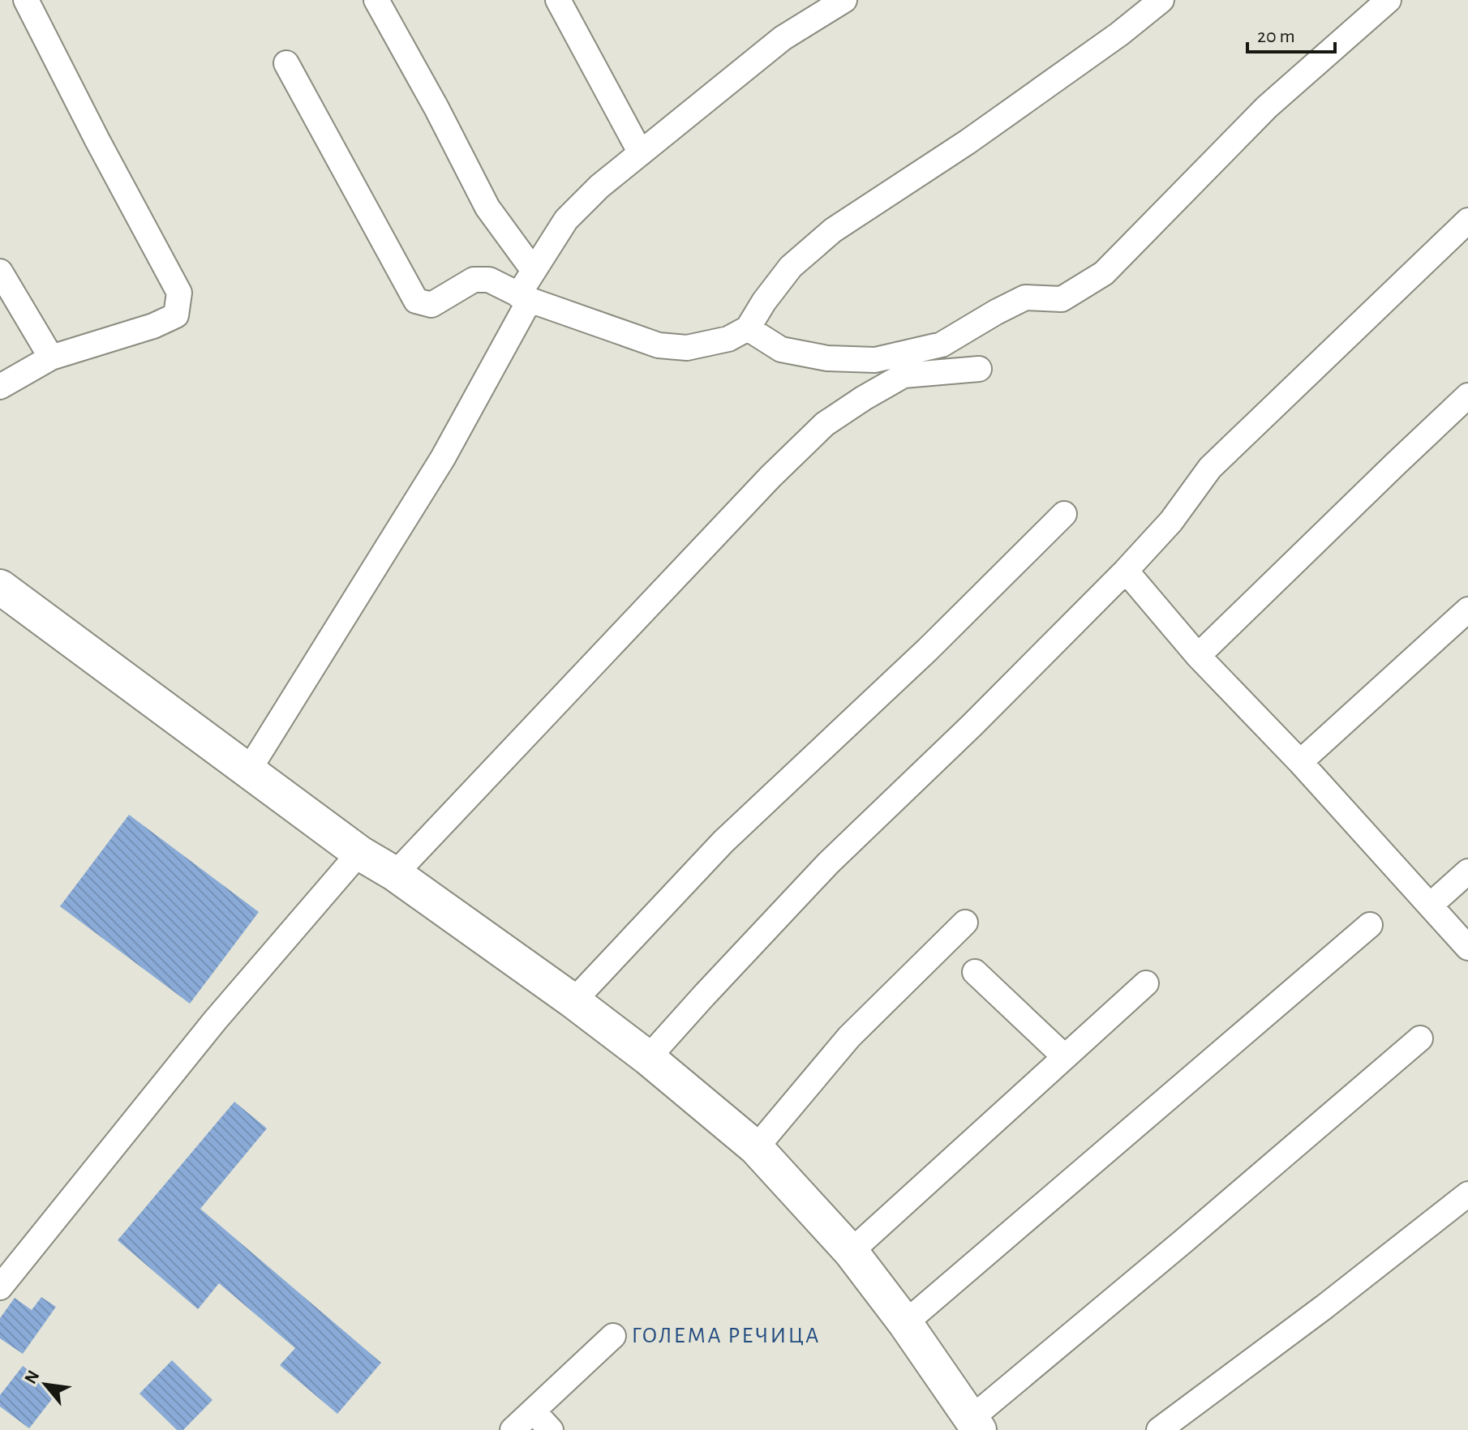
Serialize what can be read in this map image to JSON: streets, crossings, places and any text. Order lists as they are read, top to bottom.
{
  "districts": ["ГОЛЕМА РЕЧИЦА"],
  "scale_bar": "20 m",
  "north": "top left"
}
